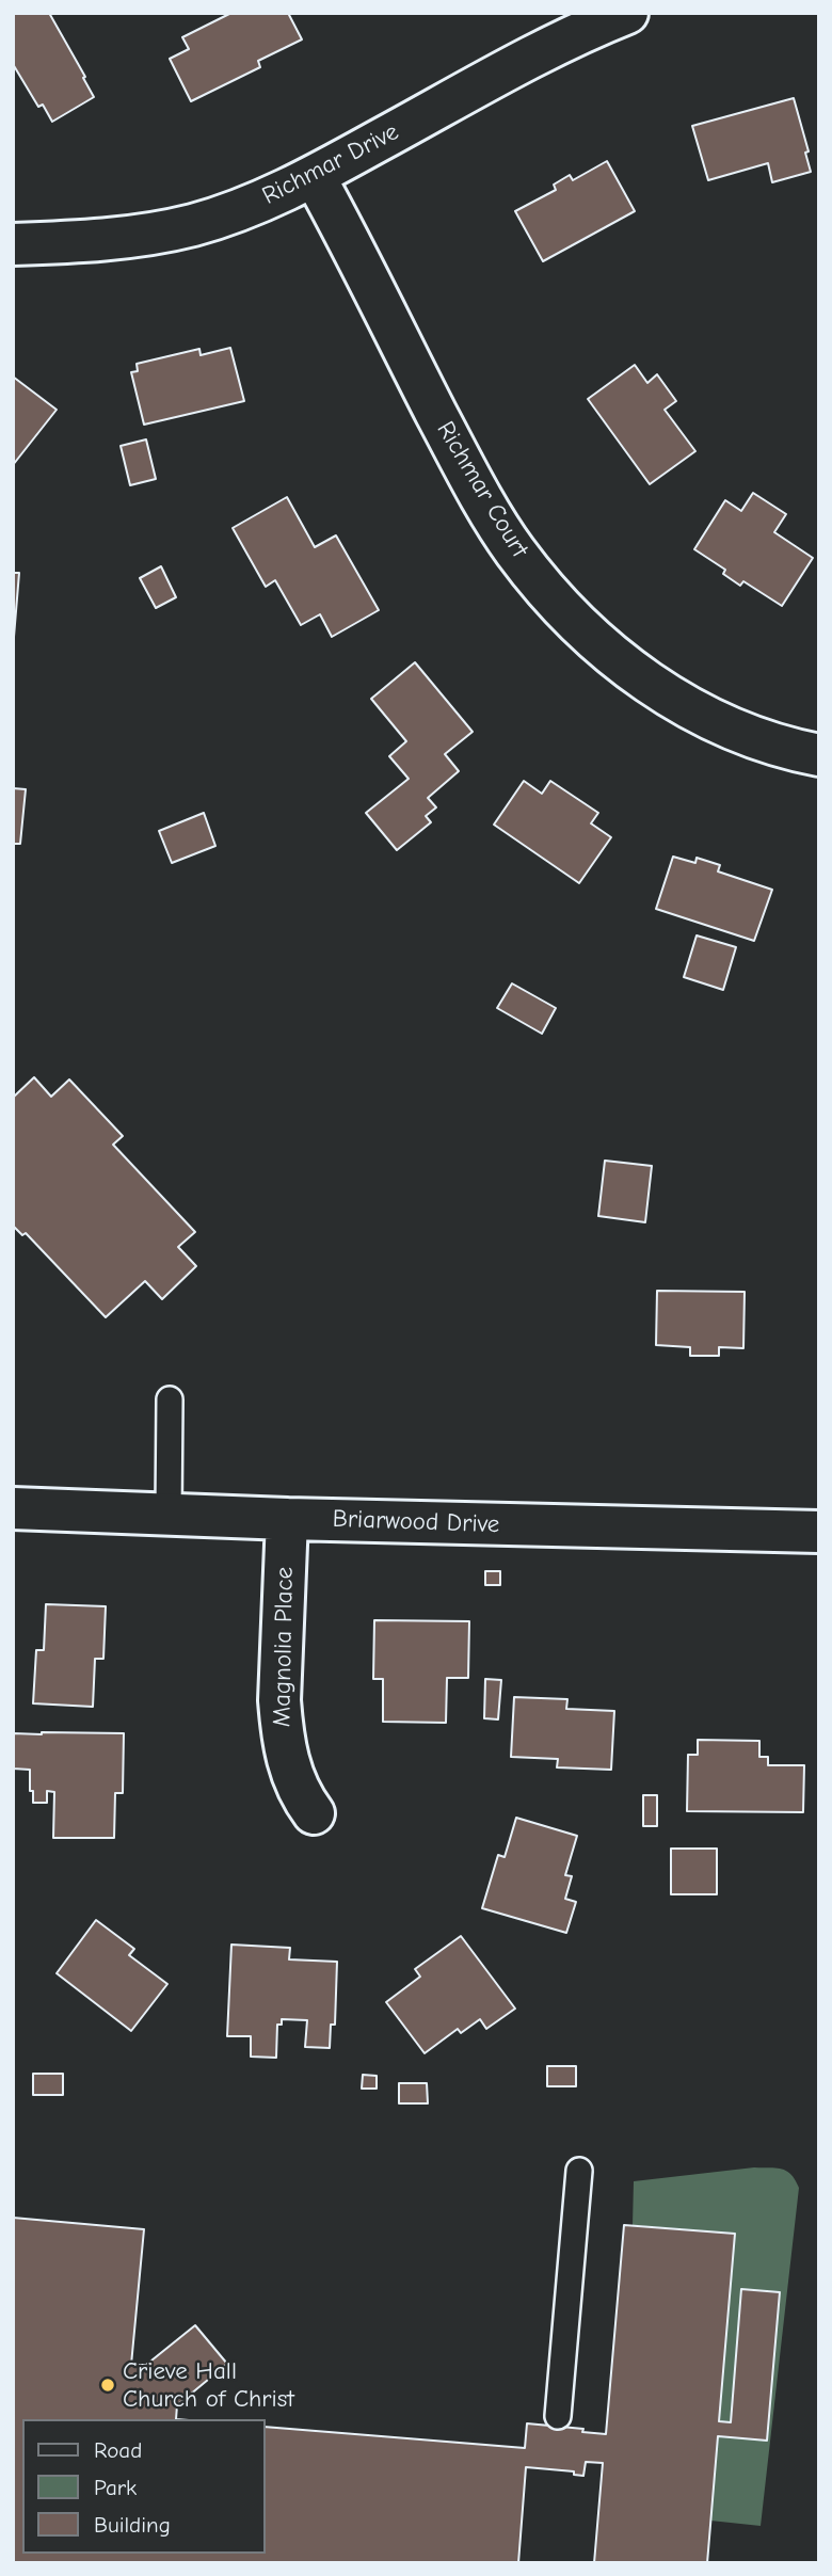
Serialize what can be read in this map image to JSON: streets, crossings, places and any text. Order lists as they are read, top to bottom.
{
  "streets": {
    "street": [
      "Richmar Drive",
      "Richmar Court",
      "Briarwood Drive",
      "Magnolia Place"
    ]
  },
  "crossings": [
    ["Richmar Drive", "Richmar Court"],
    ["Briarwood Drive", "Magnolia Place"]
  ],
  "places": ["Crieve Hall Church of Christ"],
  "legend": ["Road", "Park", "Building"]
}
